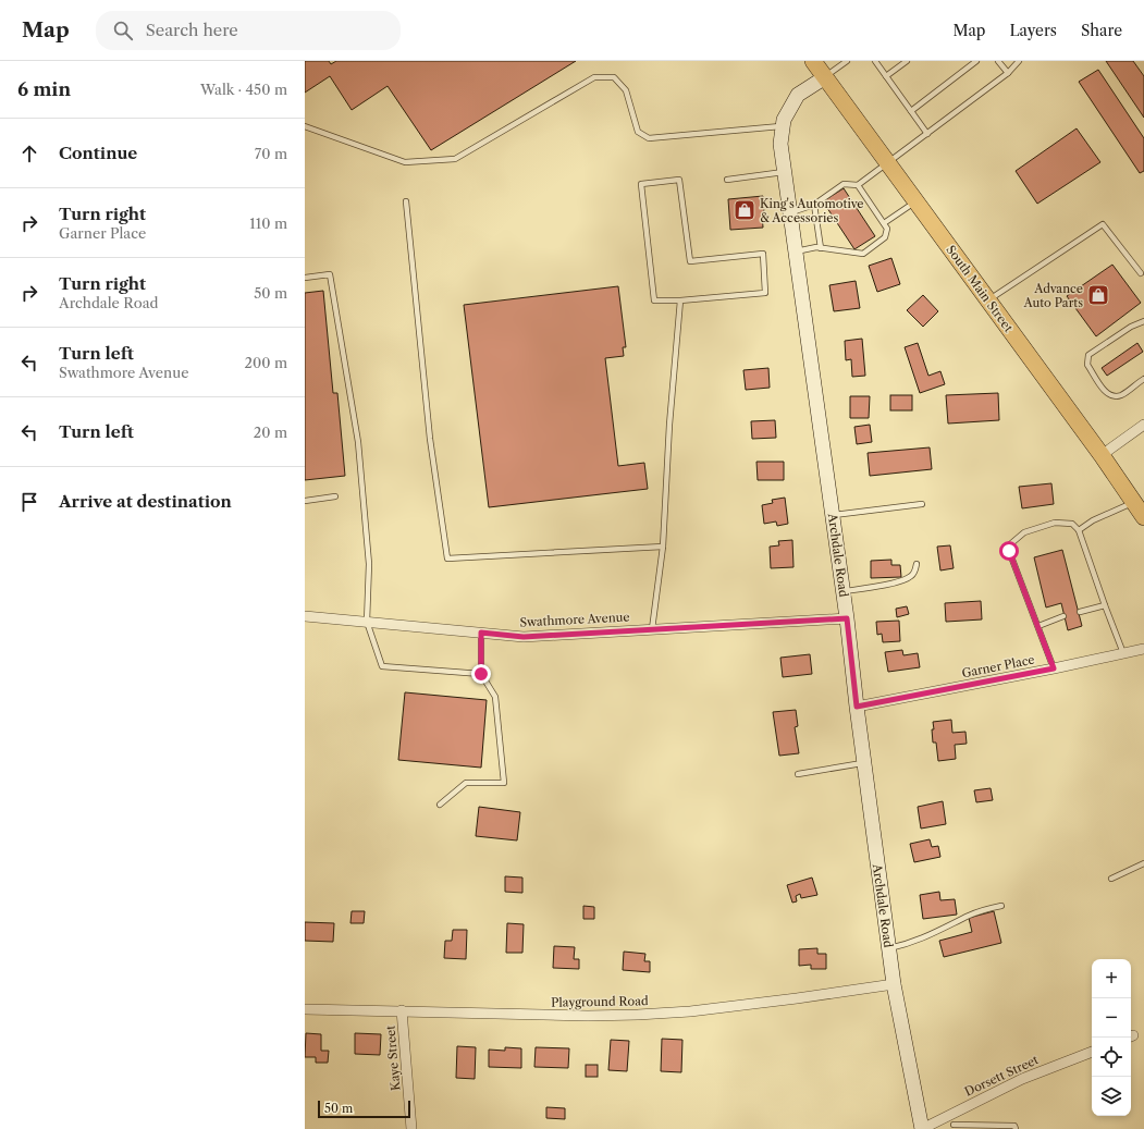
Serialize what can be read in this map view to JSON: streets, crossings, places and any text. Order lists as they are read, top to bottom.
{
  "streets": {
    "main road": ["South Main Street", "Archdale Road"],
    "street": [
      "Swathmore Avenue",
      "Garner Place",
      "Playground Road",
      "Kaye Street",
      "Dorsett Street"
    ]
  },
  "crossings": [
    ["South Main Street", "Archdale Road"],
    ["Archdale Road", "Swathmore Avenue"],
    ["Archdale Road", "Garner Place"],
    ["Archdale Road", "Playground Road"],
    ["Archdale Road", "Dorsett Street"],
    ["Playground Road", "Kaye Street"]
  ],
  "places": {
    "shop": ["King's Automotive & Accessories", "Advance Auto Parts"]
  },
  "scale_bar": "50 m",
  "page": {
    "header": "Map",
    "search": "Search here",
    "nav": ["Map", "Layers", "Share"],
    "heading": ["6 min", "Walk · 450 m"],
    "list": [
      ["Continue", "70 m"],
      ["Turn right", "Garner Place", "110 m"],
      ["Turn right", "Archdale Road", "50 m"],
      ["Turn left", "Swathmore Avenue", "200 m"],
      ["Turn left", "20 m"],
      "Arrive at destination"
    ],
    "map_buttons": ["+", "−"],
    "scale": "50 m"
  }
}
